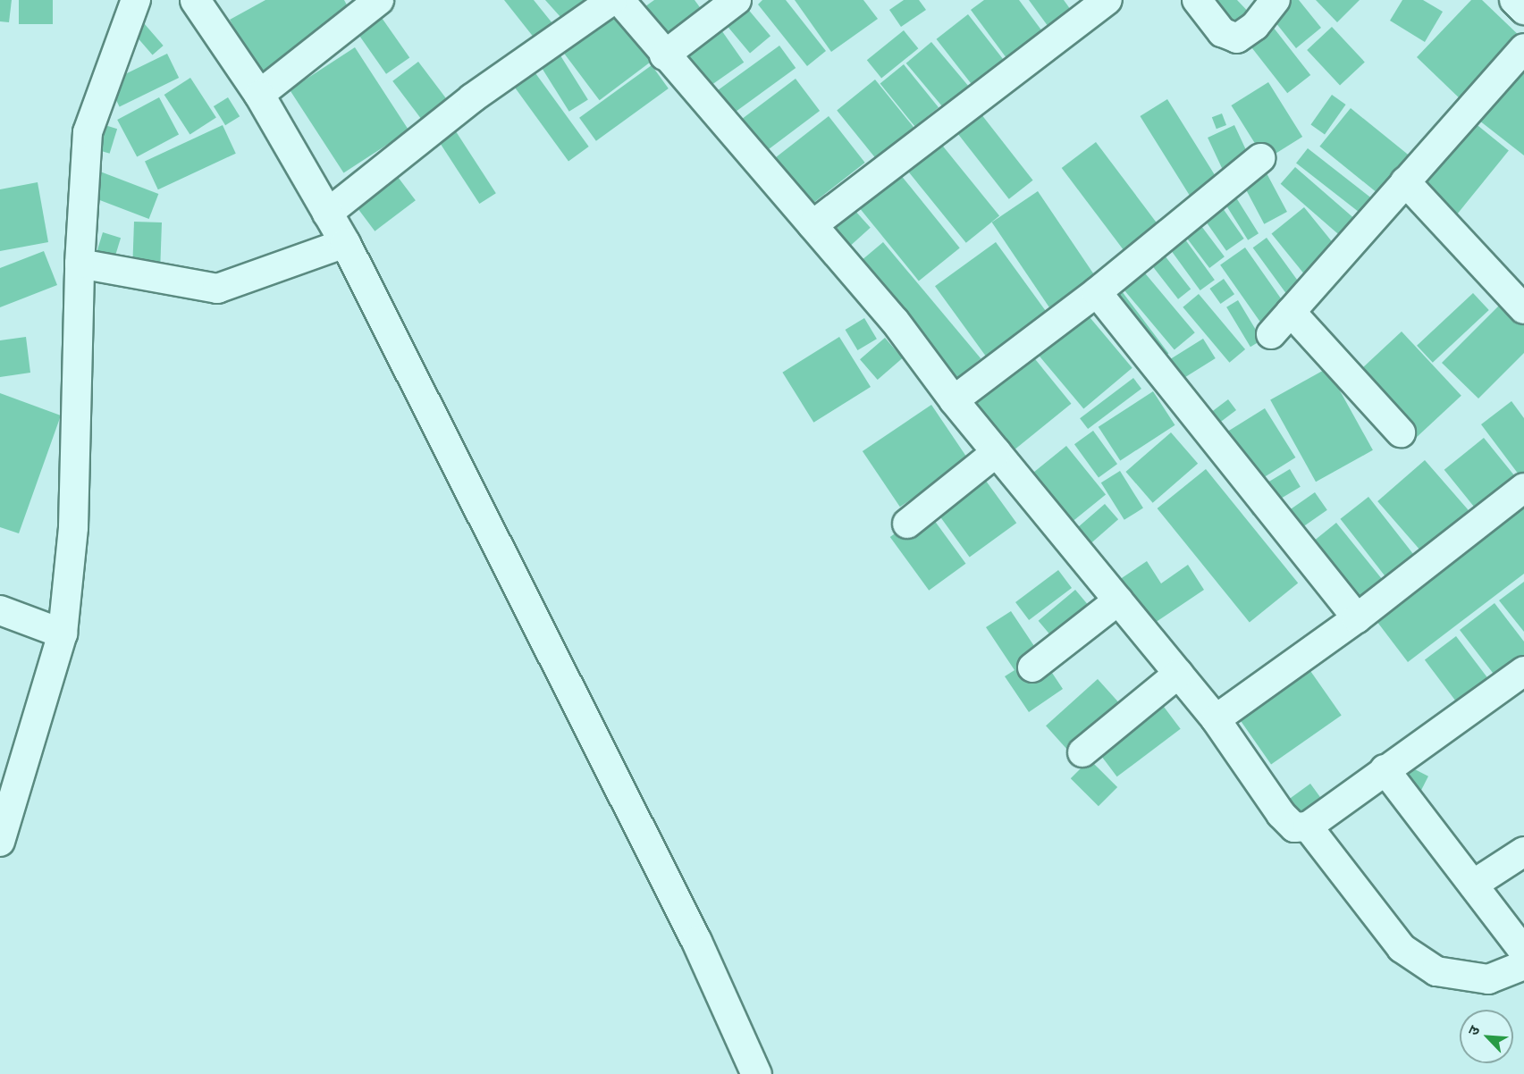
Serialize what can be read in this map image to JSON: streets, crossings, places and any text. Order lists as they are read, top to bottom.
{
  "north": "top left"
}
